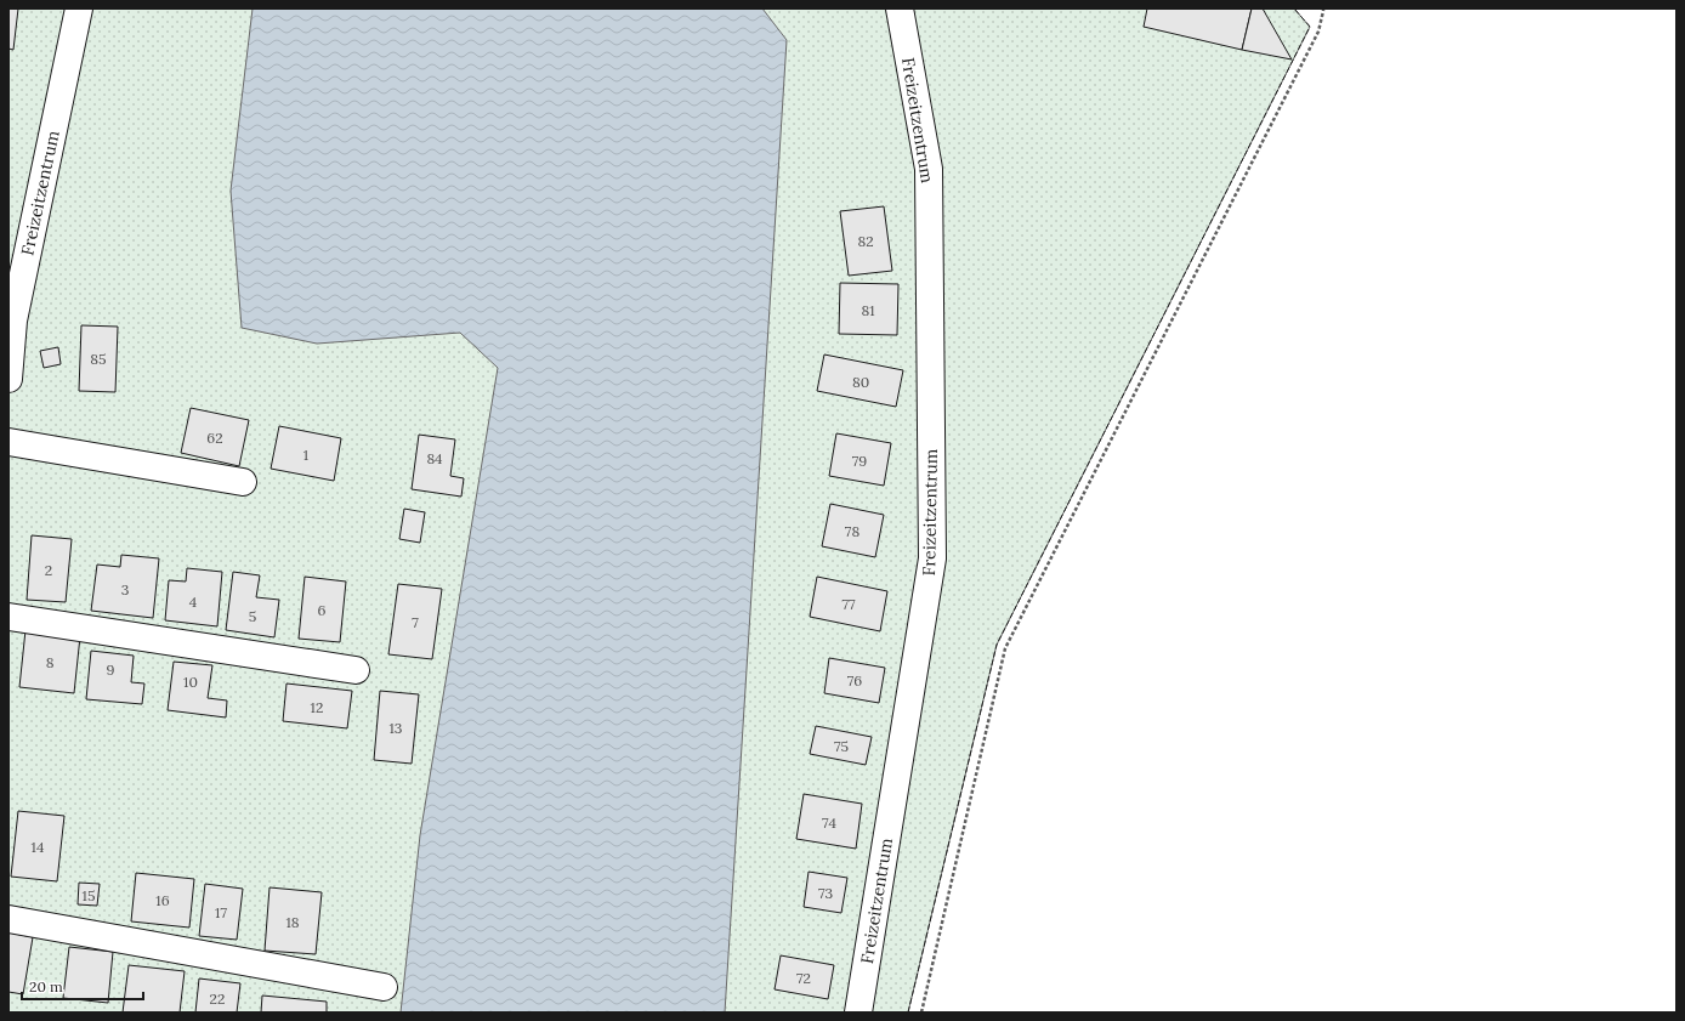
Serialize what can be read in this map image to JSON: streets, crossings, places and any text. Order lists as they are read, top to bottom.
{
  "streets": {
    "street": ["Freizeitzentrum"]
  },
  "house_numbers": [
    "82",
    "81",
    "85",
    "80",
    "62",
    "1",
    "84",
    "79",
    "78",
    "2",
    "3",
    "4",
    "77",
    "6",
    "5",
    "7",
    "8",
    "9",
    "76",
    "10",
    "12",
    "13",
    "75",
    "74",
    "14",
    "73",
    "15",
    "16",
    "17",
    "18",
    "72",
    "22"
  ],
  "scale_bar": "20 m"
}
